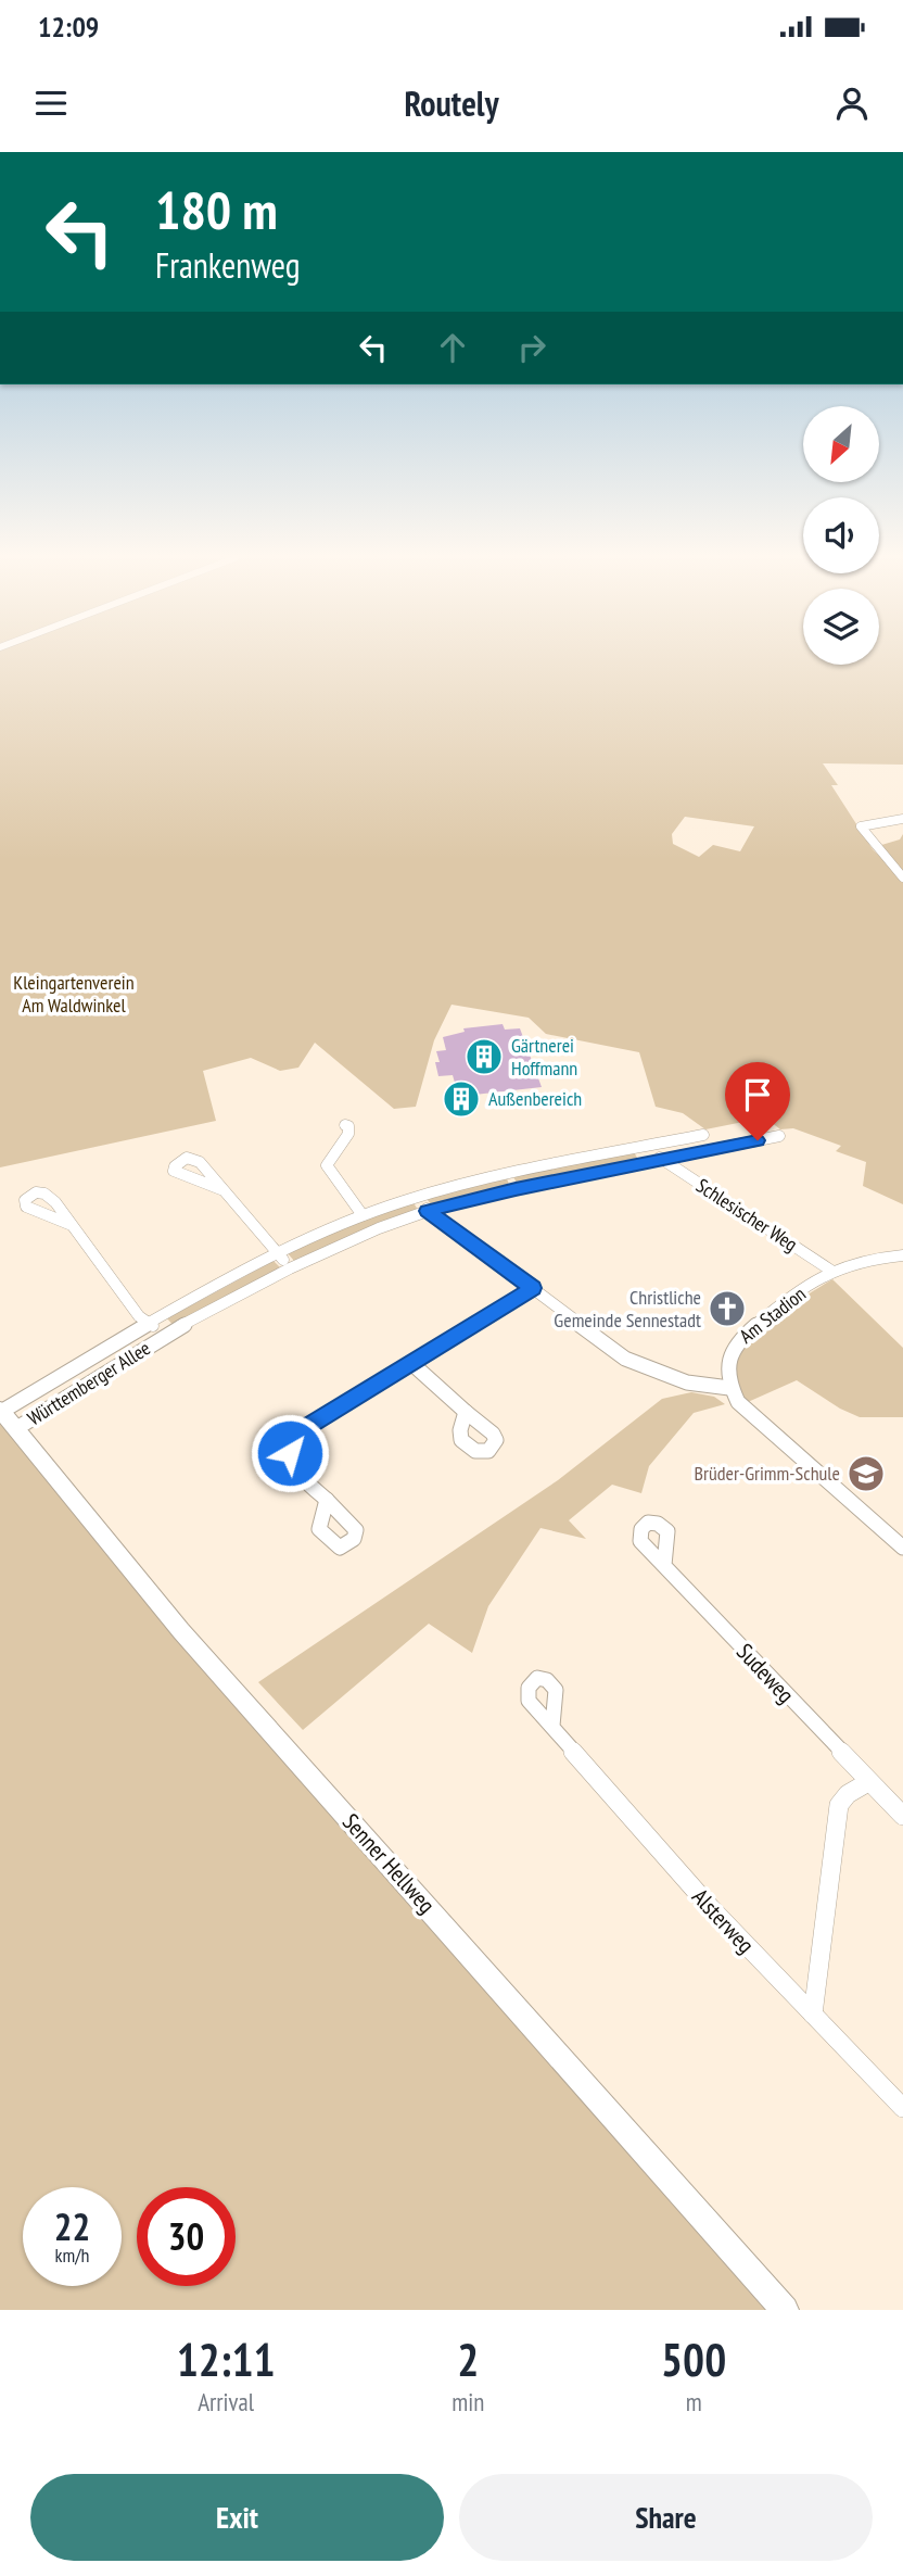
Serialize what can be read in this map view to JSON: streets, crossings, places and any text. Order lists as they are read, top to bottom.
{
  "streets": {
    "street": [
      "Schlesischer Weg",
      "Am Stadion",
      "Württemberger Allee",
      "Sudeweg",
      "Senner Hellweg",
      "Alsterweg"
    ]
  },
  "crossings": [
    ["Schlesischer Weg", "Am Stadion"],
    ["Schlesischer Weg", "Württemberger Allee"],
    ["Württemberger Allee", "Senner Hellweg"]
  ],
  "parks": ["Kleingartenverein Am Waldwinkel"],
  "places": {
    "building": ["Gärtnerei Hoffmann", "Außenbereich"],
    "church": ["Christliche Gemeinde Sennestadt"],
    "school or university": ["Brüder-Grimm-Schule"]
  },
  "north": "bottom left",
  "page": {
    "status": "12:09",
    "header": "Routely",
    "turn": ["180 m", "Frankenweg"],
    "speed": "22 km/h",
    "limit": "30",
    "eta": [
      "12:11",
      "Arrival",
      "2",
      "min",
      "500",
      "m"
    ],
    "buttons": ["Exit", "Share"]
  }
}
